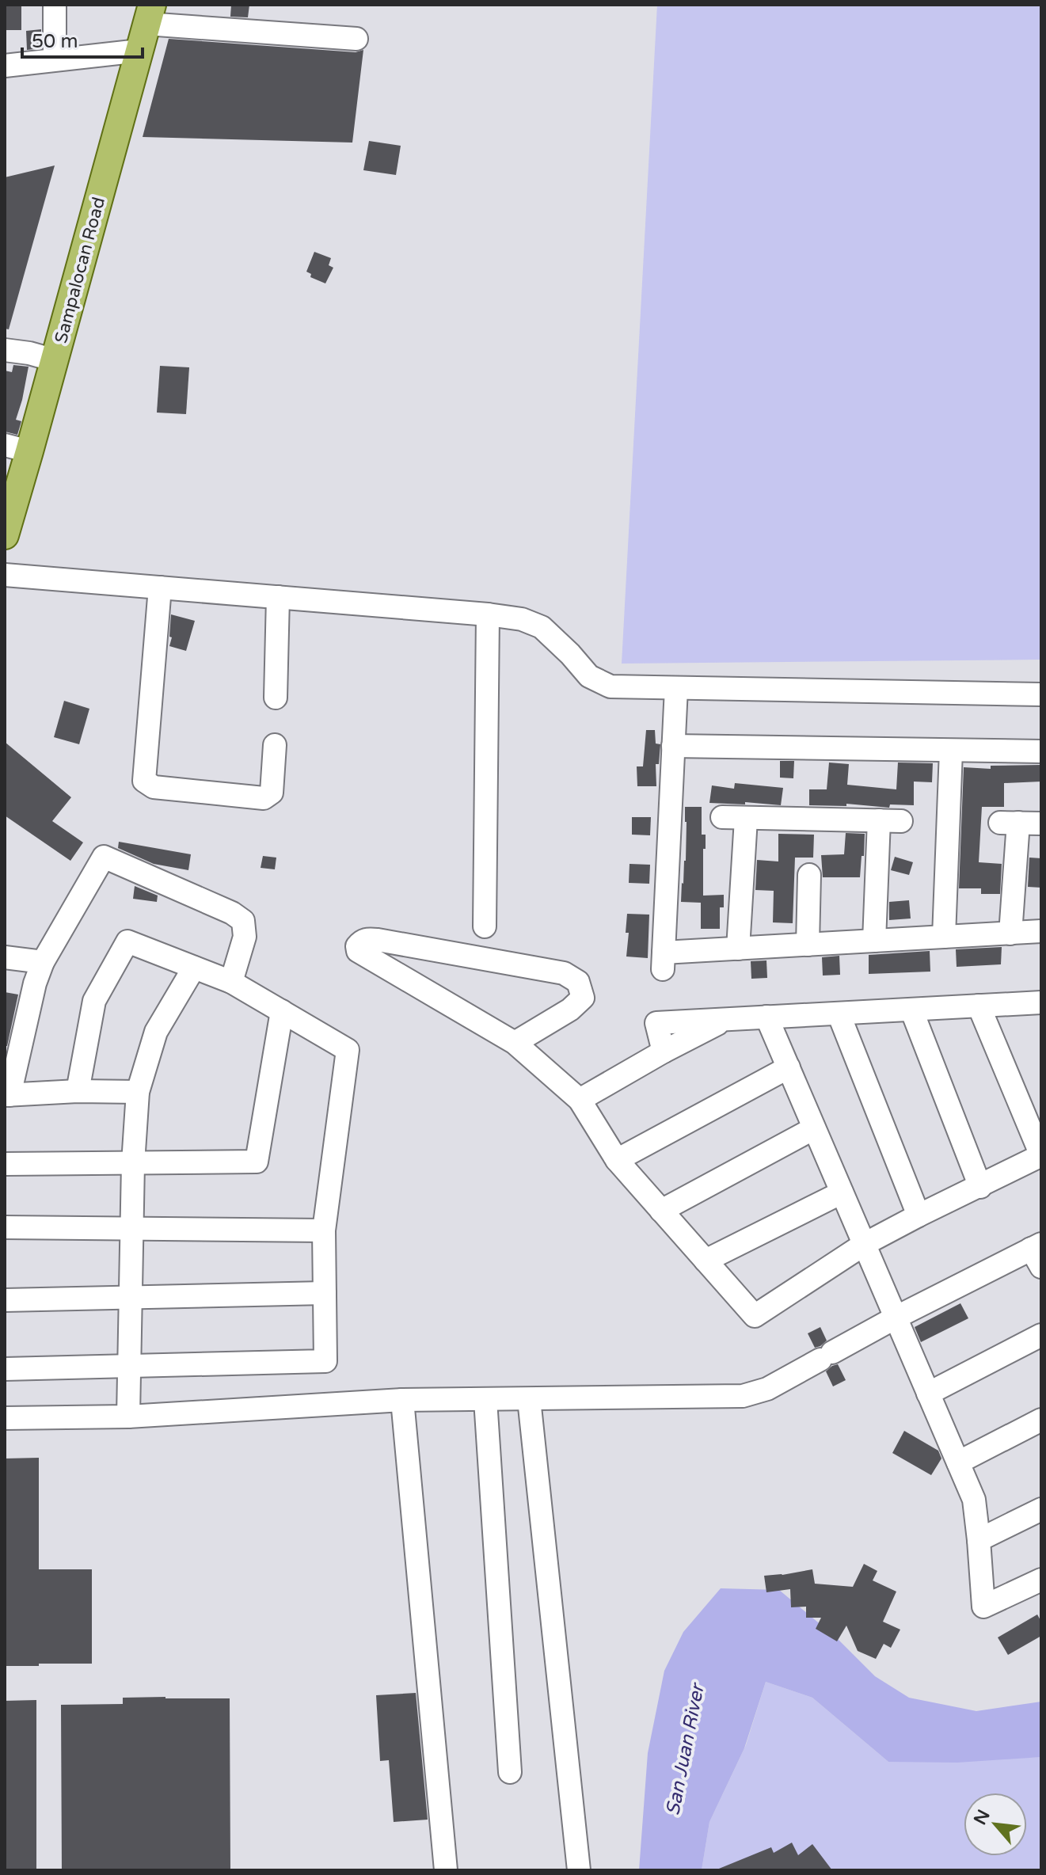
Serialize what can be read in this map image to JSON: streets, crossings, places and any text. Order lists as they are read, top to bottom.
{
  "streets": {
    "main road": ["Sampalocan Road"]
  },
  "water": ["San Juan River"],
  "scale_bar": "50 m",
  "north": "top left"
}
